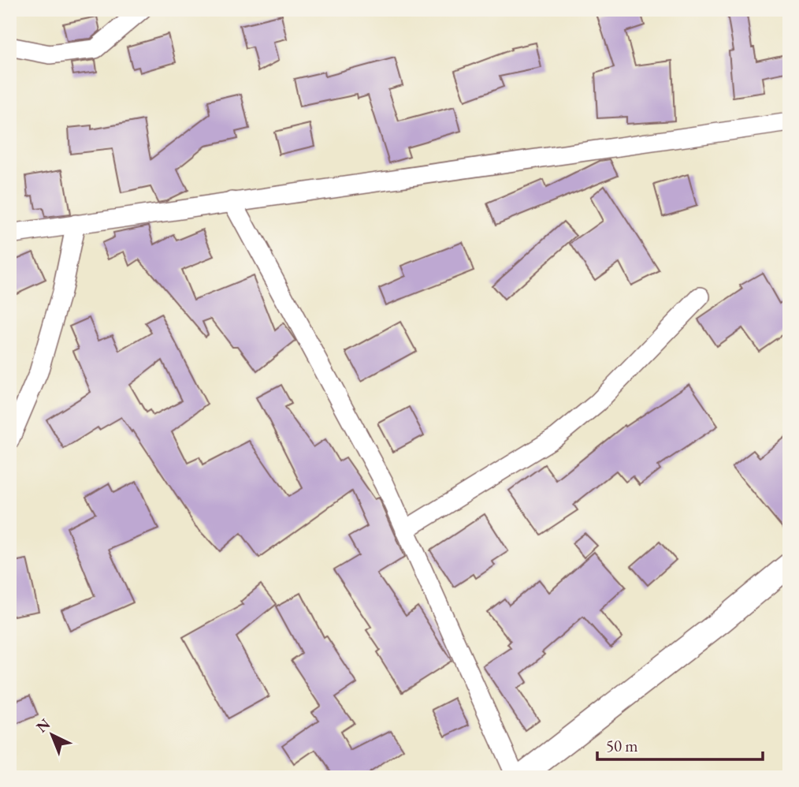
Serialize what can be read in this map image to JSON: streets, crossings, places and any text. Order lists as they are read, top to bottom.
{
  "scale_bar": "50 m",
  "north": "top left"
}
